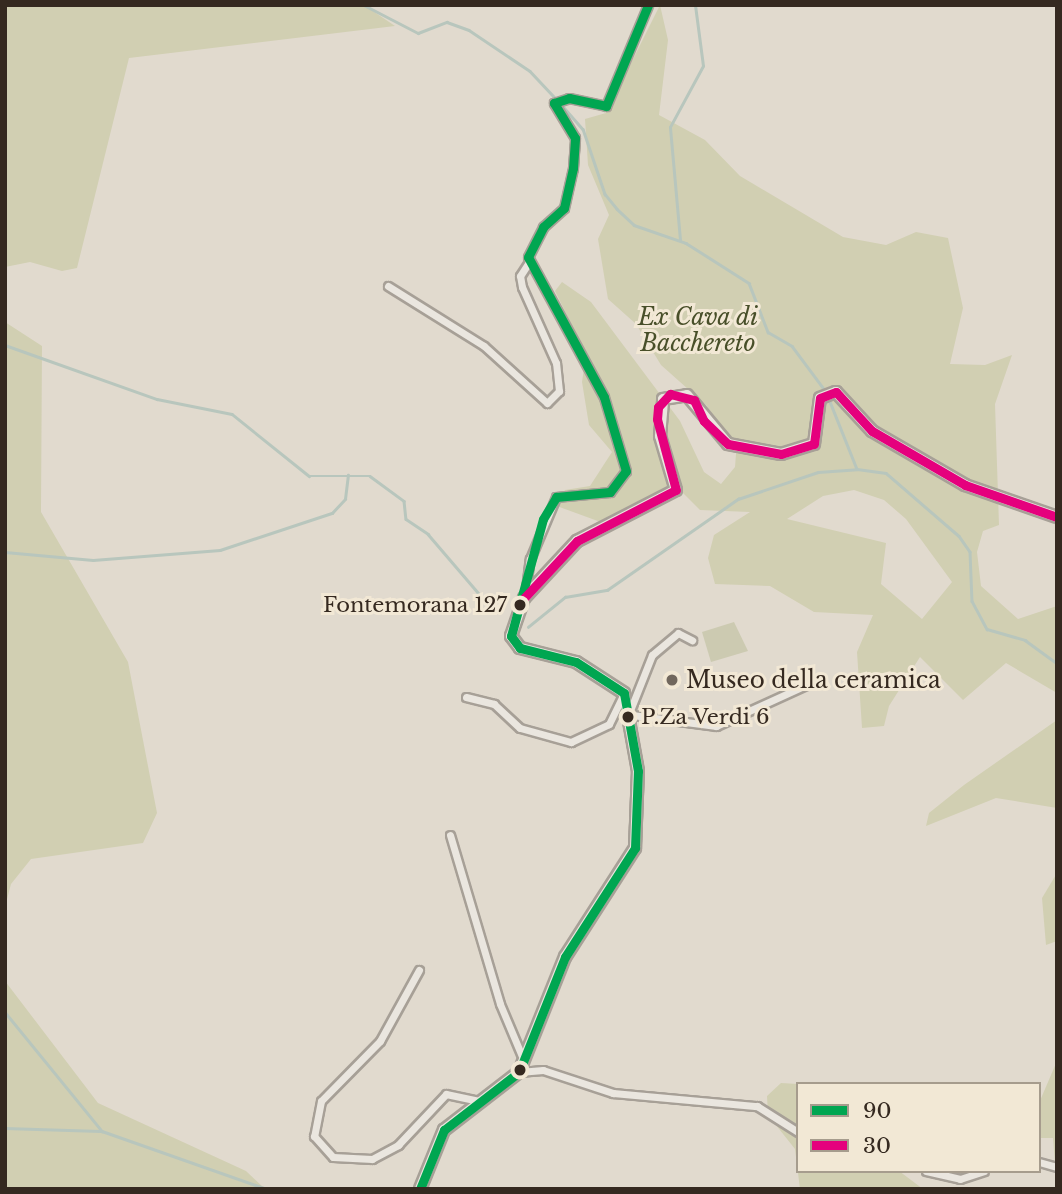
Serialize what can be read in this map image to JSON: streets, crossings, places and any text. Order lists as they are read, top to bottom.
{
  "parks": ["Ex Cava di Bacchereto"],
  "places": ["Fontemorana 127", "Museo della ceramica", "P.Za Verdi 6"],
  "lines": ["transit line 90", "transit line 30"],
  "legend": ["90", "30"]
}
